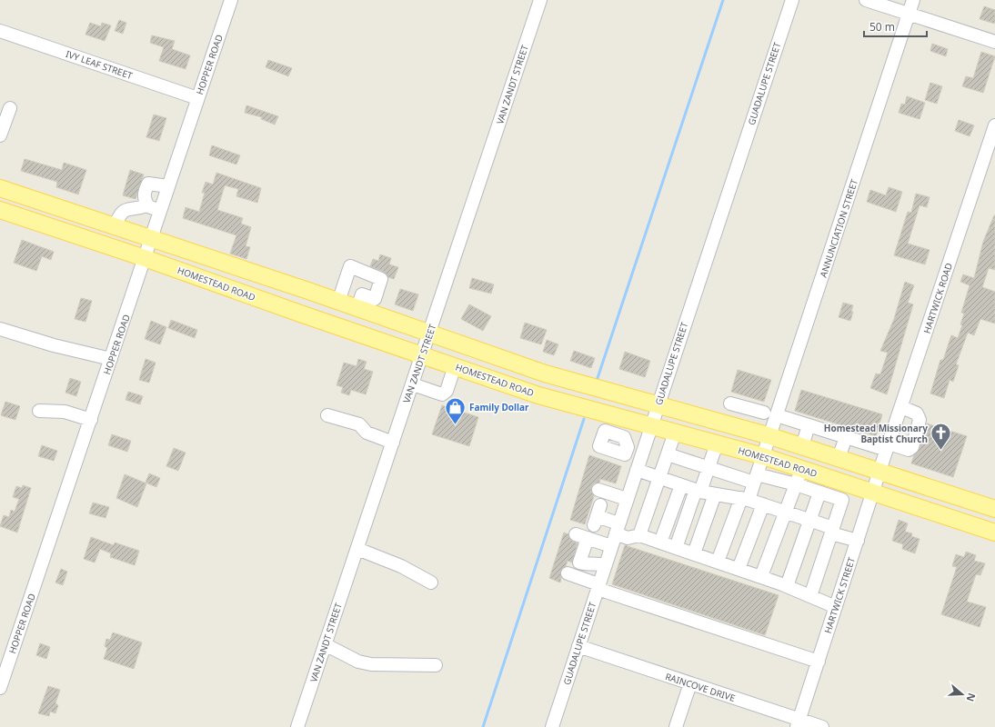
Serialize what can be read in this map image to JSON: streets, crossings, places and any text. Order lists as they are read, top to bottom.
{
  "streets": {
    "main road": ["HOMESTEAD ROAD"],
    "street": [
      "IVY LEAF STREET",
      "HOPPER ROAD",
      "GUADALUPE STREET",
      "VAN ZANDT STREET",
      "ANNUNCIATION STREET",
      "HARTWICK ROAD",
      "HARTWICK STREET",
      "RAINCOVE DRIVE"
    ]
  },
  "crossings": [
    ["IVY LEAF STREET", "HOPPER ROAD"],
    ["HOPPER ROAD", "HOMESTEAD ROAD"],
    ["GUADALUPE STREET", "HOMESTEAD ROAD"],
    ["GUADALUPE STREET", "RAINCOVE DRIVE"],
    ["VAN ZANDT STREET", "HOMESTEAD ROAD"],
    ["ANNUNCIATION STREET", "HOMESTEAD ROAD"],
    ["HOMESTEAD ROAD", "HARTWICK STREET"],
    ["HARTWICK ROAD", "HARTWICK STREET"],
    ["HARTWICK STREET", "RAINCOVE DRIVE"]
  ],
  "places": {
    "shop": ["Family Dollar"],
    "church": ["Homestead Missionary Baptist Church"]
  },
  "scale_bar": "50 m",
  "north": "right"
}
